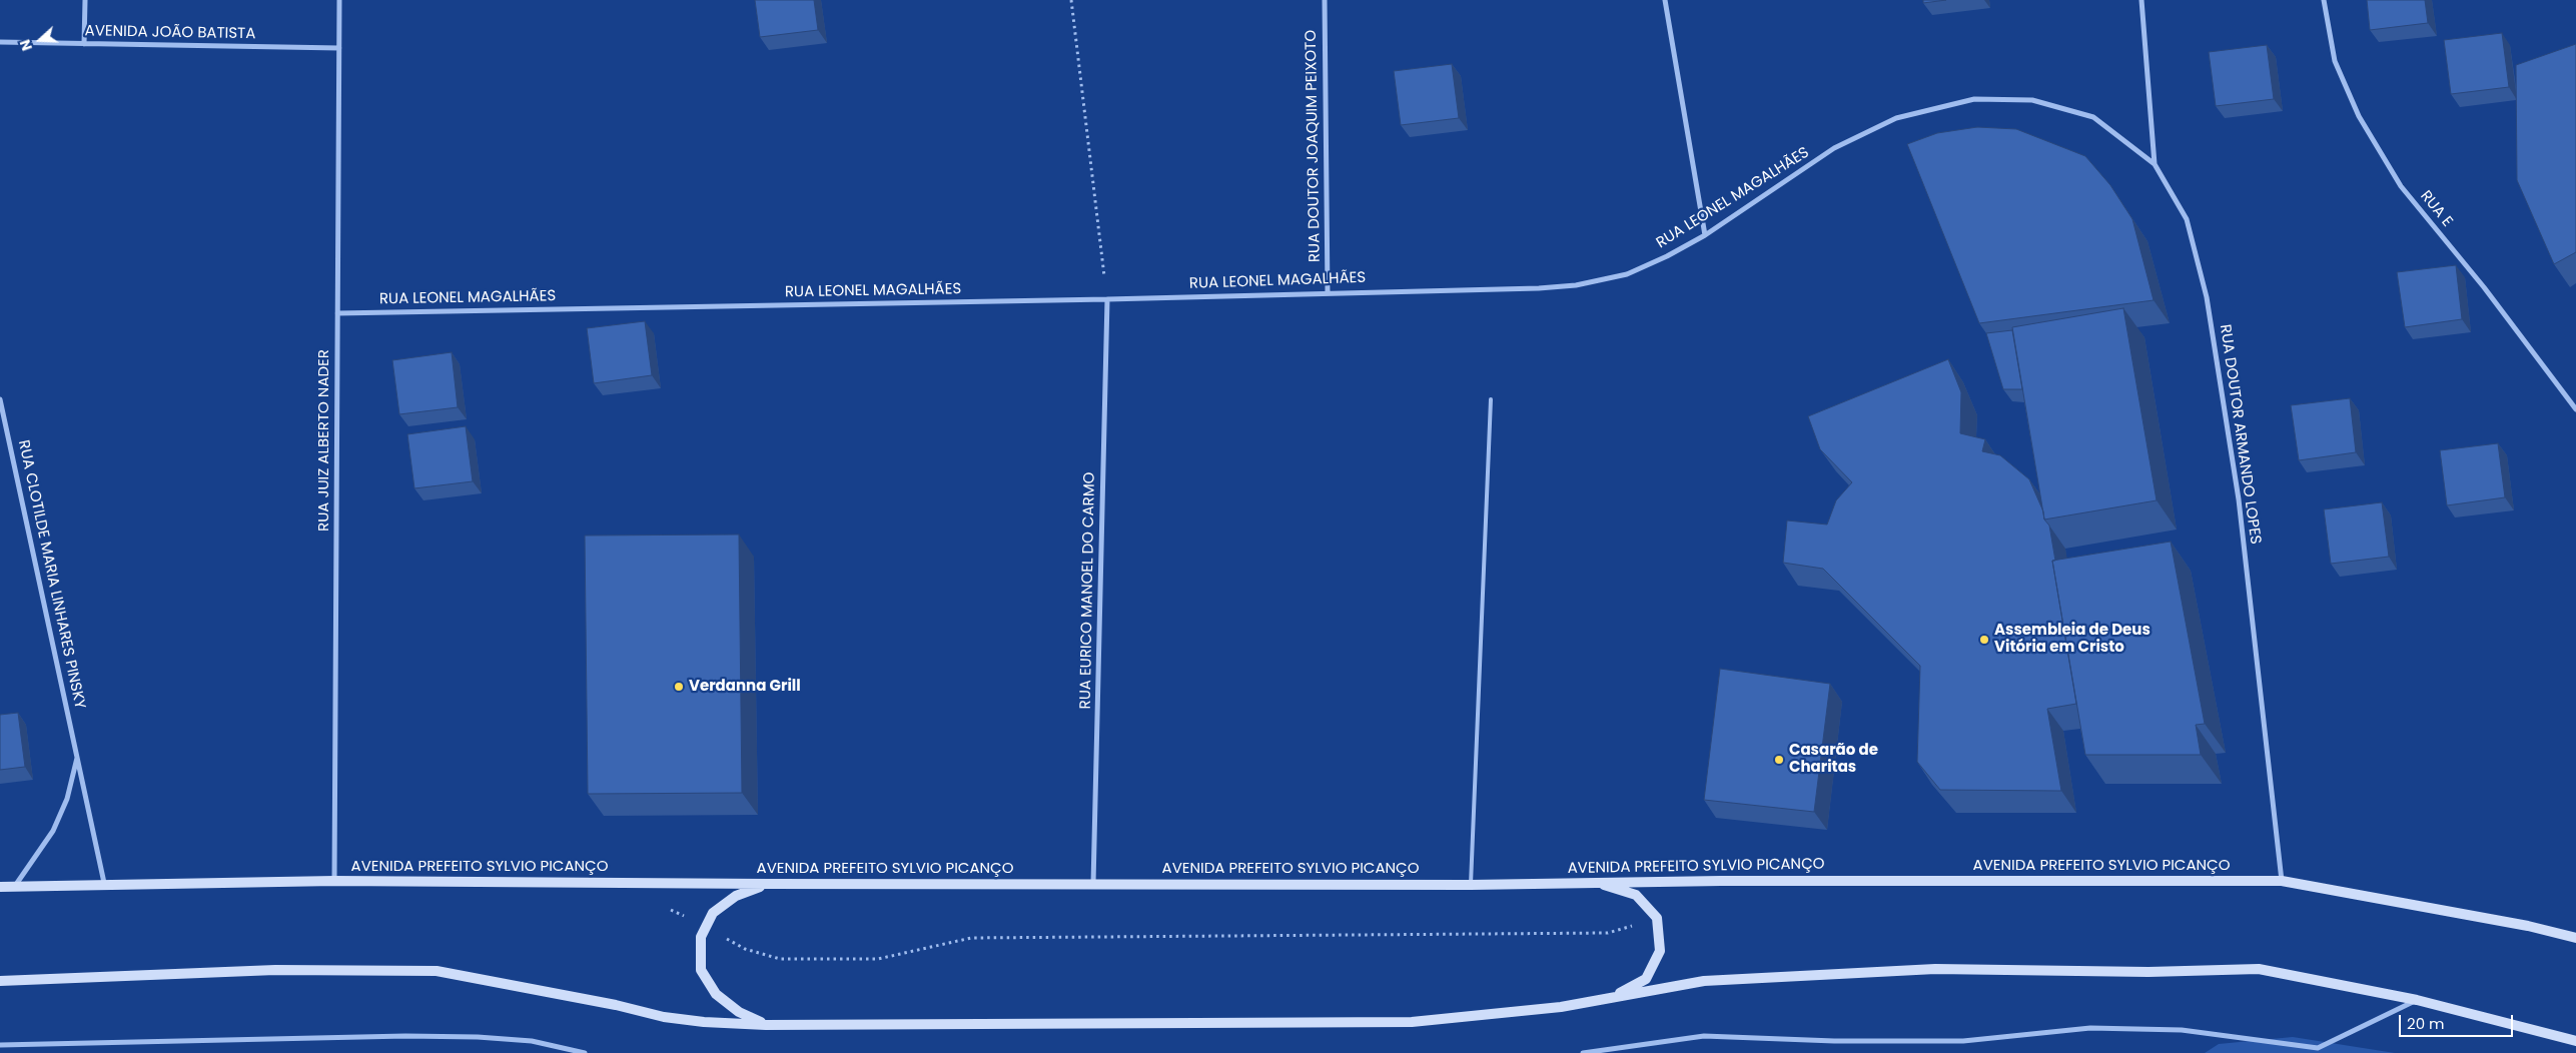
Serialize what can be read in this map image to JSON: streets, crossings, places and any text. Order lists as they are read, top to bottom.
{
  "streets": {
    "main road": ["AVENIDA PREFEITO SYLVIO PICANÇO"],
    "street": [
      "AVENIDA JOÃO BATISTA",
      "RUA DOUTOR JOAQUIM PEIXOTO",
      "RUA LEONEL MAGALHÃES",
      "RUA E",
      "RUA DOUTOR ARMANDO LOPES",
      "RUA JUIZ ALBERTO NADER",
      "RUA CLOTILDE MARIA LINHARES PINSKY",
      "RUA EURICO MANOEL DO CARMO"
    ]
  },
  "crossings": [
    ["AVENIDA JOÃO BATISTA", "RUA JUIZ ALBERTO NADER"],
    ["RUA DOUTOR JOAQUIM PEIXOTO", "RUA LEONEL MAGALHÃES"],
    ["RUA LEONEL MAGALHÃES", "RUA DOUTOR ARMANDO LOPES"],
    ["RUA LEONEL MAGALHÃES", "RUA JUIZ ALBERTO NADER"],
    ["RUA LEONEL MAGALHÃES", "RUA EURICO MANOEL DO CARMO"],
    ["RUA DOUTOR ARMANDO LOPES", "AVENIDA PREFEITO SYLVIO PICANÇO"],
    ["RUA JUIZ ALBERTO NADER", "AVENIDA PREFEITO SYLVIO PICANÇO"],
    ["RUA CLOTILDE MARIA LINHARES PINSKY", "AVENIDA PREFEITO SYLVIO PICANÇO"],
    ["RUA EURICO MANOEL DO CARMO", "AVENIDA PREFEITO SYLVIO PICANÇO"]
  ],
  "places": ["Assembleia de Deus Vitória em Cristo", "Verdanna Grill", "Casarão de Charitas"],
  "scale_bar": "20 m",
  "north": "left"
}
